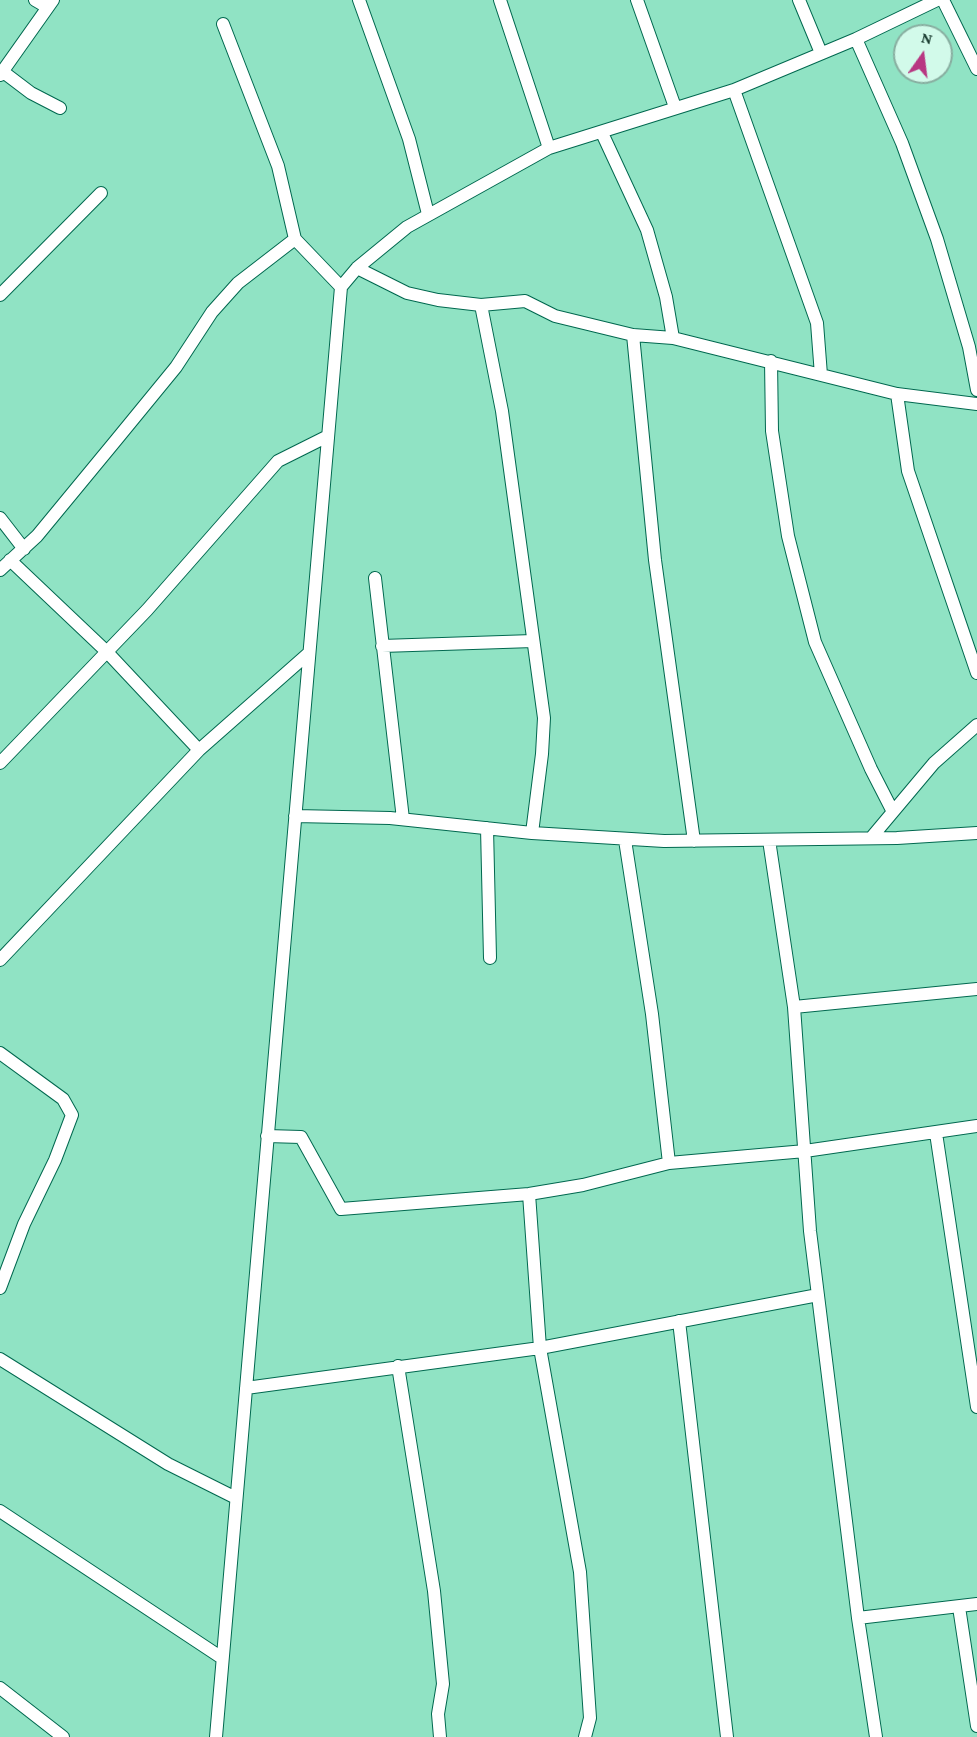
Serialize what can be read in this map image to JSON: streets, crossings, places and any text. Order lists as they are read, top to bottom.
{
  "north": "top"
}
